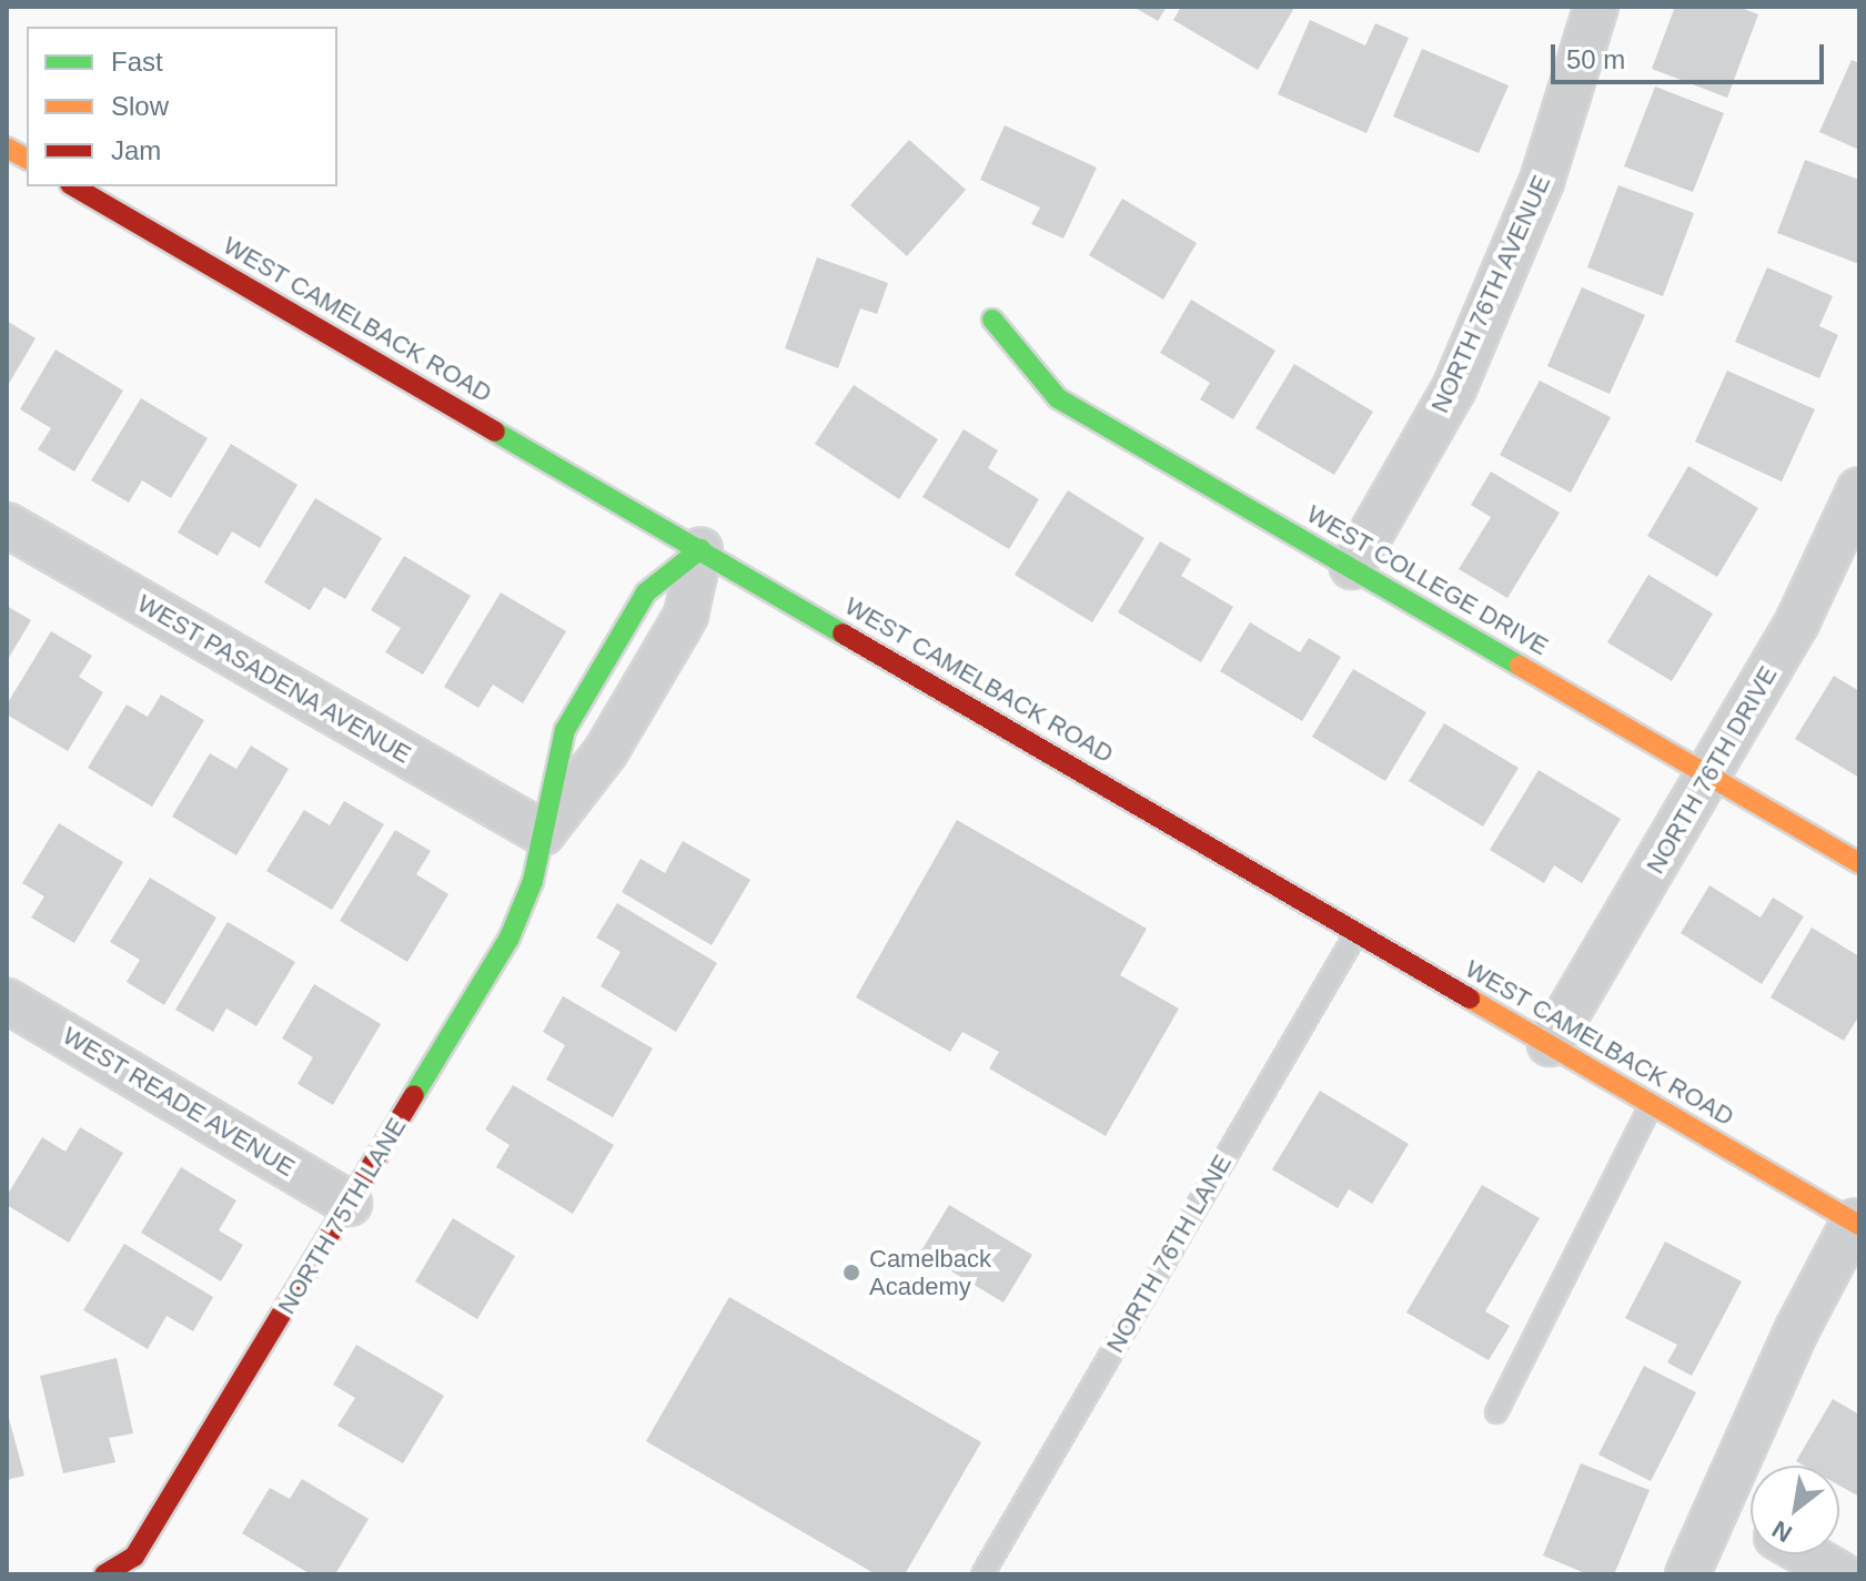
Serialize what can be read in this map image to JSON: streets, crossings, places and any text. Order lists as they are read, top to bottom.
{
  "streets": {
    "main road": ["WEST CAMELBACK ROAD", "WEST COLLEGE DRIVE", "NORTH 75TH LANE"],
    "street": [
      "NORTH 76TH AVENUE",
      "WEST PASADENA AVENUE",
      "NORTH 76TH DRIVE",
      "WEST READE AVENUE"
    ],
    "lane": ["NORTH 76TH LANE"]
  },
  "crossings": [
    ["NORTH 76TH AVENUE", "WEST COLLEGE DRIVE"],
    ["WEST CAMELBACK ROAD", "NORTH 76TH DRIVE"],
    ["WEST CAMELBACK ROAD", "NORTH 75TH LANE"],
    ["WEST CAMELBACK ROAD", "NORTH 76TH LANE"],
    ["WEST COLLEGE DRIVE", "NORTH 76TH DRIVE"],
    ["WEST PASADENA AVENUE", "NORTH 75TH LANE"],
    ["WEST READE AVENUE", "NORTH 75TH LANE"]
  ],
  "places": ["Camelback Academy"],
  "legend": ["Fast", "Slow", "Jam"],
  "scale_bar": "50 m",
  "north": "bottom left"
}
